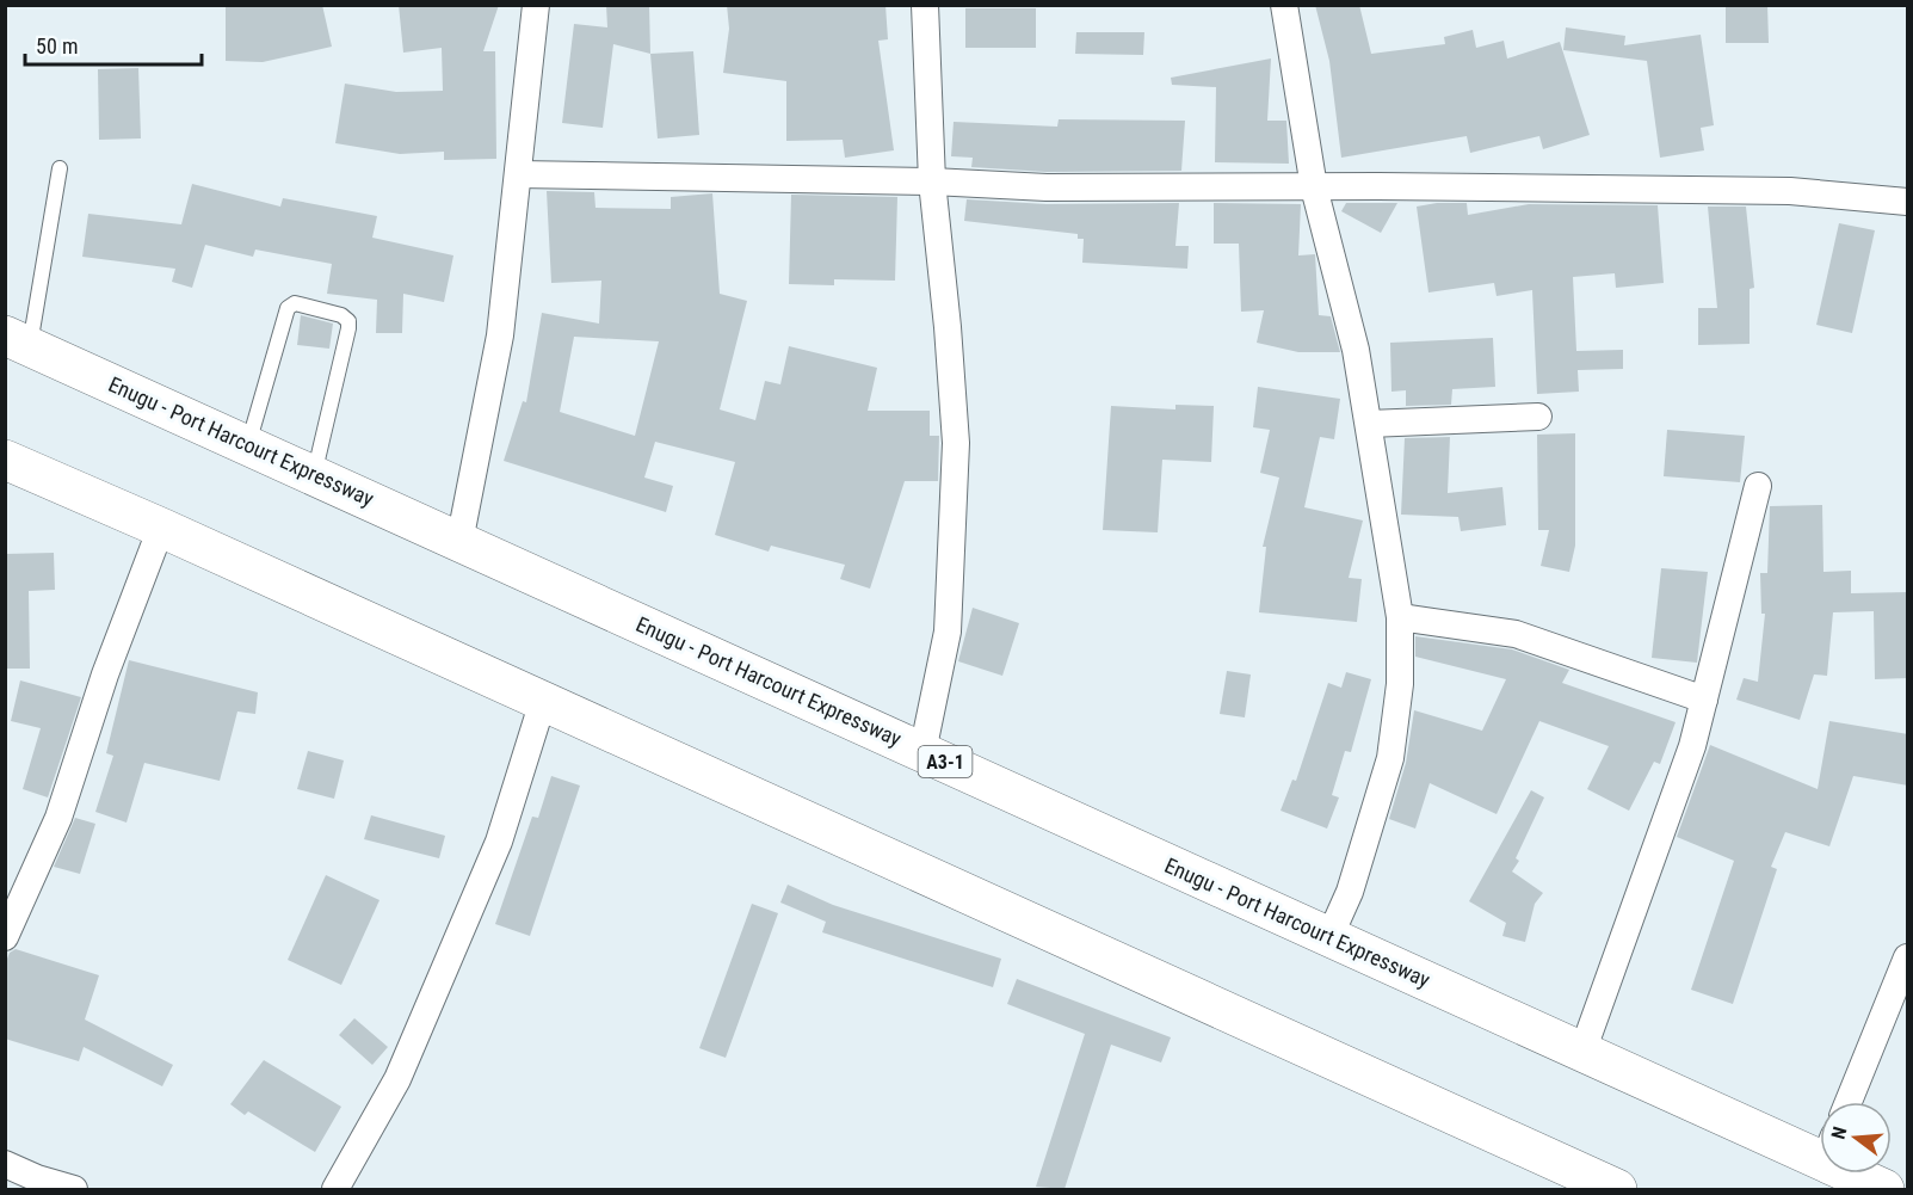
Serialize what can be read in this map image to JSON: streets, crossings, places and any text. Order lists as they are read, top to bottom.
{
  "streets": {
    "highway": ["Enugu - Port Harcourt Expressway", "A3-1"]
  },
  "scale_bar": "50 m",
  "north": "left"
}
